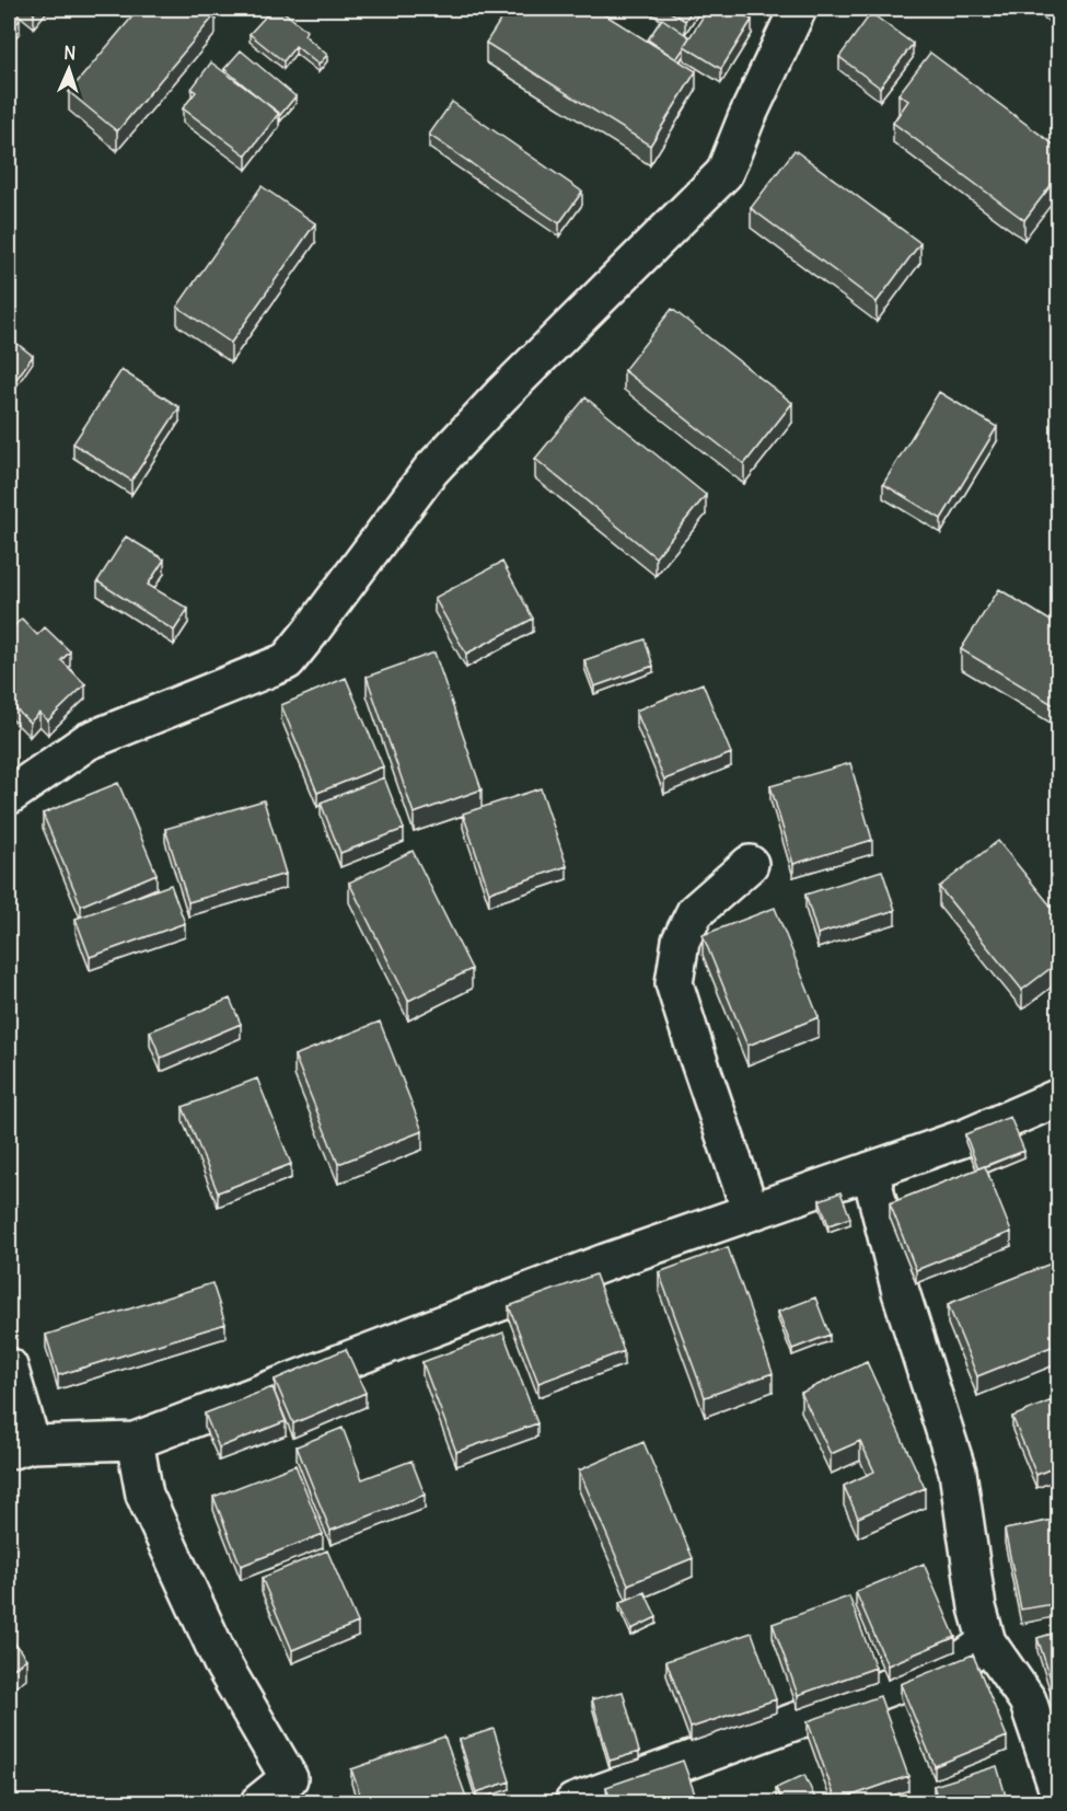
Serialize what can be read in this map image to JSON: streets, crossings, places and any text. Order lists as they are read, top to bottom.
{
  "north": "top"
}
